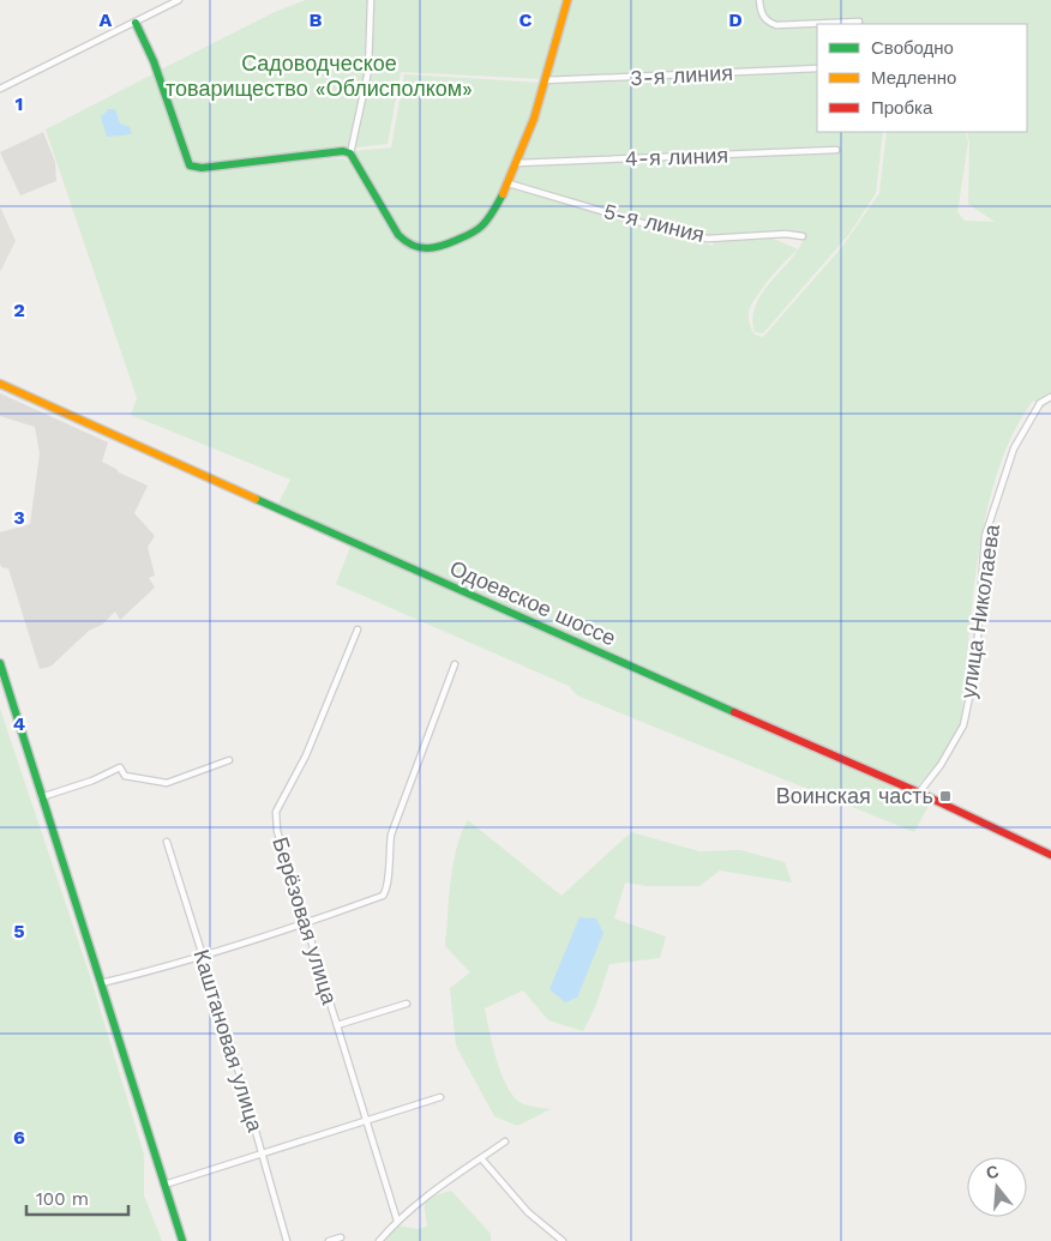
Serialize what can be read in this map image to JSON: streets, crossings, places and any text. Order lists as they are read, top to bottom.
{
  "streets": {
    "main road": ["Одоевское шоссе"],
    "street": [
      "3-я линия",
      "4-я линия",
      "5-я линия",
      "улица Николаева",
      "Берёзовая улица",
      "Каштановая улица"
    ]
  },
  "crossings": [
    ["Одоевское шоссе", "улица Николаева"]
  ],
  "parks": ["Садоводческое товарищество «Облисполком»"],
  "places": {
    "transit": ["Воинская часть"]
  },
  "legend": ["Свободно", "Медленно", "Пробка"],
  "scale_bar": "100 m",
  "north": "top",
  "grid": {
    "columns": [
      "A",
      "B",
      "C",
      "D"
    ],
    "rows": [
      "1",
      "2",
      "3",
      "4",
      "5",
      "6"
    ]
  }
}
